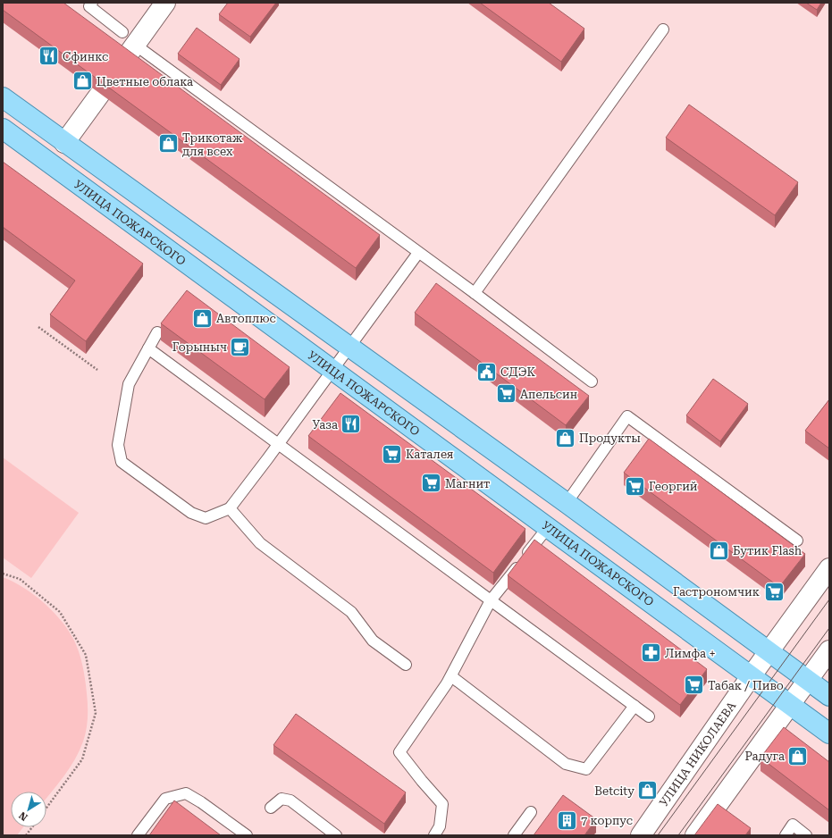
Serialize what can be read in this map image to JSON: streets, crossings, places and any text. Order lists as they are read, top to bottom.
{
  "streets": {
    "main road": ["УЛИЦА ПОЖАРСКОГО"],
    "street": ["УЛИЦА НИКОЛАЕВА"]
  },
  "crossings": [
    ["УЛИЦА ПОЖАРСКОГО", "УЛИЦА НИКОЛАЕВА"]
  ],
  "places": {
    "restaurant": ["Сфинкс", "Уаза"],
    "shop": [
      "Цветные облака",
      "Трикотаж для всех",
      "Автоплюс",
      "Продукты",
      "Бутик Flash",
      "Радуга",
      "Betcity"
    ],
    "cafe": ["Горыныч"],
    "public building": ["СДЭК"],
    "supermarket": [
      "Апельсин",
      "Каталея",
      "Магнит",
      "Георгий",
      "Гастрономчик",
      "Табак / Пиво"
    ],
    "pharmacy": ["Лимфа +"],
    "building": ["7 корпус"]
  },
  "north": "bottom left"
}
